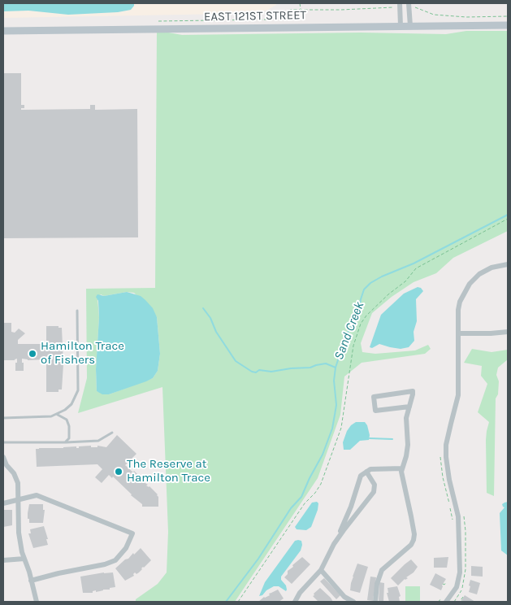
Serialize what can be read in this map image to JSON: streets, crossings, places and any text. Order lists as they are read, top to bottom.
{
  "streets": {
    "street": ["EAST 121ST STREET"]
  },
  "water": ["Sand Creek"],
  "places": ["Hamilton Trace of Fishers", "The Reserve at Hamilton Trace"]
}
